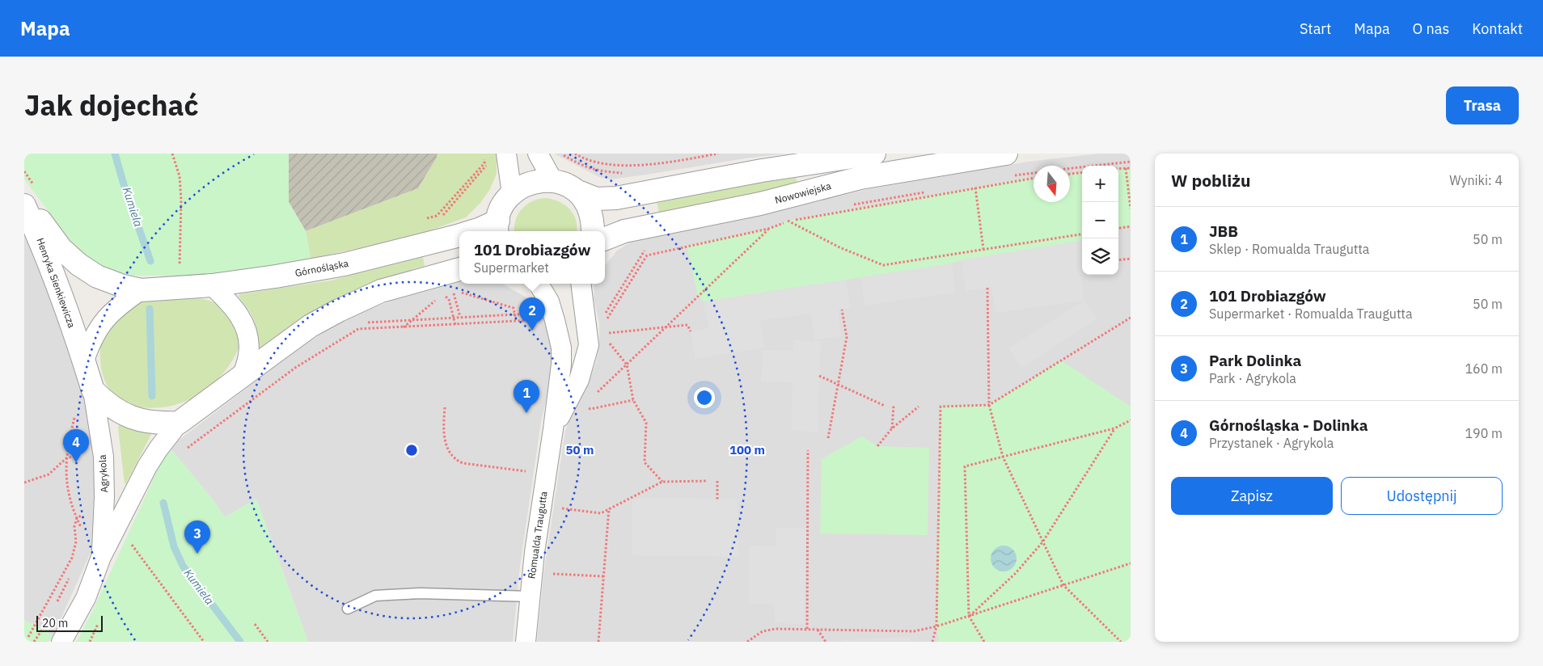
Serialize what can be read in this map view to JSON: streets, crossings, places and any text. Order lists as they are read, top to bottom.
{
  "streets": {
    "street": [
      "Nowowiejska",
      "Górnośląska",
      "Henryka Sienkiewicza",
      "Agrykola",
      "Romualda Traugutta"
    ]
  },
  "crossings": [
    ["Górnośląska", "Henryka Sienkiewicza"],
    ["Henryka Sienkiewicza", "Agrykola"]
  ],
  "water": ["Kumiela"],
  "scale_bar": "20 m",
  "north": "bottom",
  "page": {
    "header": "Mapa",
    "nav": [
      "Start",
      "Mapa",
      "O nas",
      "Kontakt"
    ],
    "title": "Jak dojechać",
    "buttons": [
      "Trasa",
      ["Zapisz", "Udostępnij"]
    ],
    "heading": ["W pobliżu", "Wyniki: 4"],
    "map_buttons": ["+", "−"],
    "list": [
      {
        "mark": "1",
        "name": "JBB",
        "note": "Sklep · Romualda Traugutta",
        "value": "50 m"
      },
      {
        "mark": "2",
        "name": "101 Drobiazgów",
        "note": "Supermarket · Romualda Traugutta",
        "value": "50 m"
      },
      {
        "mark": "3",
        "name": "Park Dolinka",
        "note": "Park · Agrykola",
        "value": "160 m"
      },
      {
        "mark": "4",
        "name": "Górnośląska - Dolinka",
        "note": "Przystanek · Agrykola",
        "value": "190 m"
      }
    ],
    "popup": ["101 Drobiazgów", "Supermarket"],
    "pins": [
      "2",
      "1",
      "4",
      "3"
    ],
    "scale": "20 m"
  },
  "rings": ["50 m", "100 m"]
}
